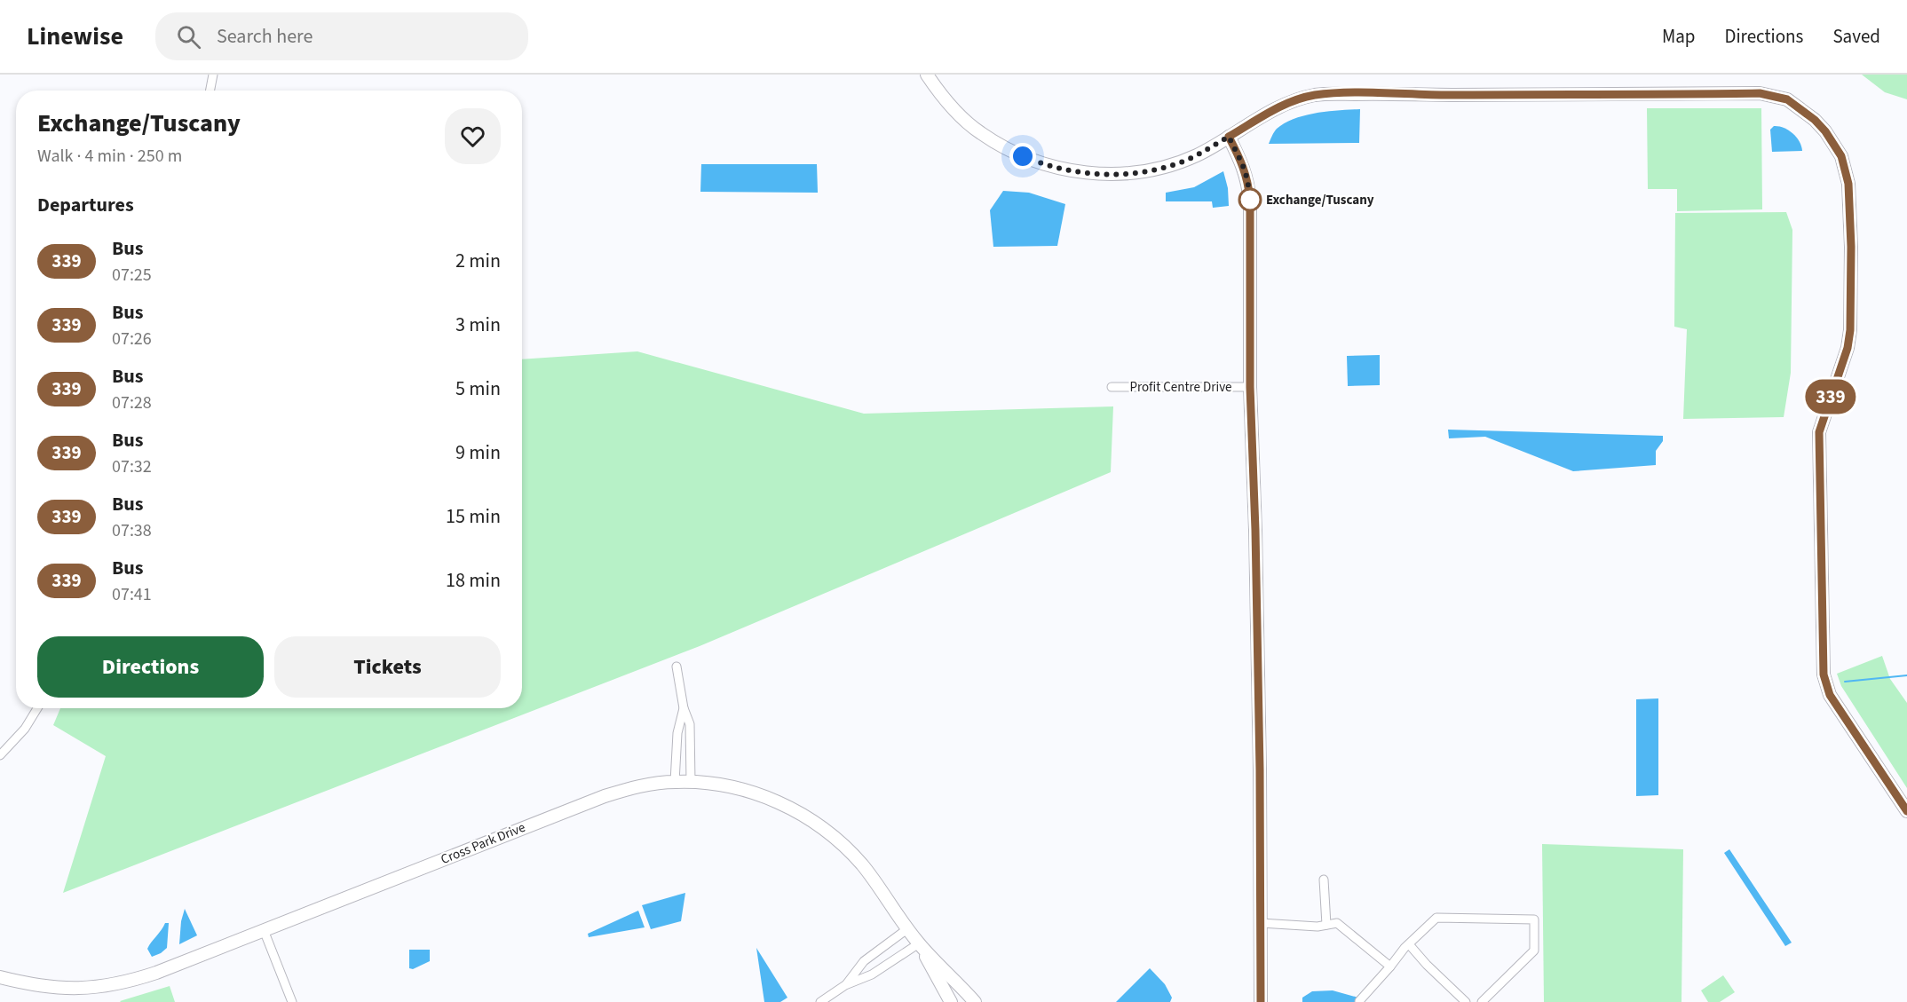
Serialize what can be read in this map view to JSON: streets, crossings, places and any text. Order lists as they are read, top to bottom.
{
  "streets": {
    "street": ["Profit Centre Drive", "Cross Park Drive"]
  },
  "places": ["Exchange/Tuscany"],
  "lines": ["bus line 339"],
  "page": {
    "header": "Linewise",
    "search": "Search here",
    "nav": ["Map", "Directions", "Saved"],
    "on_map": "339",
    "heading": [
      ["Exchange/Tuscany", "Walk · 4 min · 250 m"],
      "Departures"
    ],
    "list": [
      {
        "mark": "339",
        "name": "Bus",
        "note": "07:25",
        "value": "2 min"
      },
      {
        "mark": "339",
        "name": "Bus",
        "note": "07:26",
        "value": "3 min"
      },
      {
        "mark": "339",
        "name": "Bus",
        "note": "07:28",
        "value": "5 min"
      },
      {
        "mark": "339",
        "name": "Bus",
        "note": "07:32",
        "value": "9 min"
      },
      {
        "mark": "339",
        "name": "Bus",
        "note": "07:38",
        "value": "15 min"
      },
      {
        "mark": "339",
        "name": "Bus",
        "note": "07:41",
        "value": "18 min"
      }
    ],
    "buttons": ["Directions", "Tickets"]
  }
}
